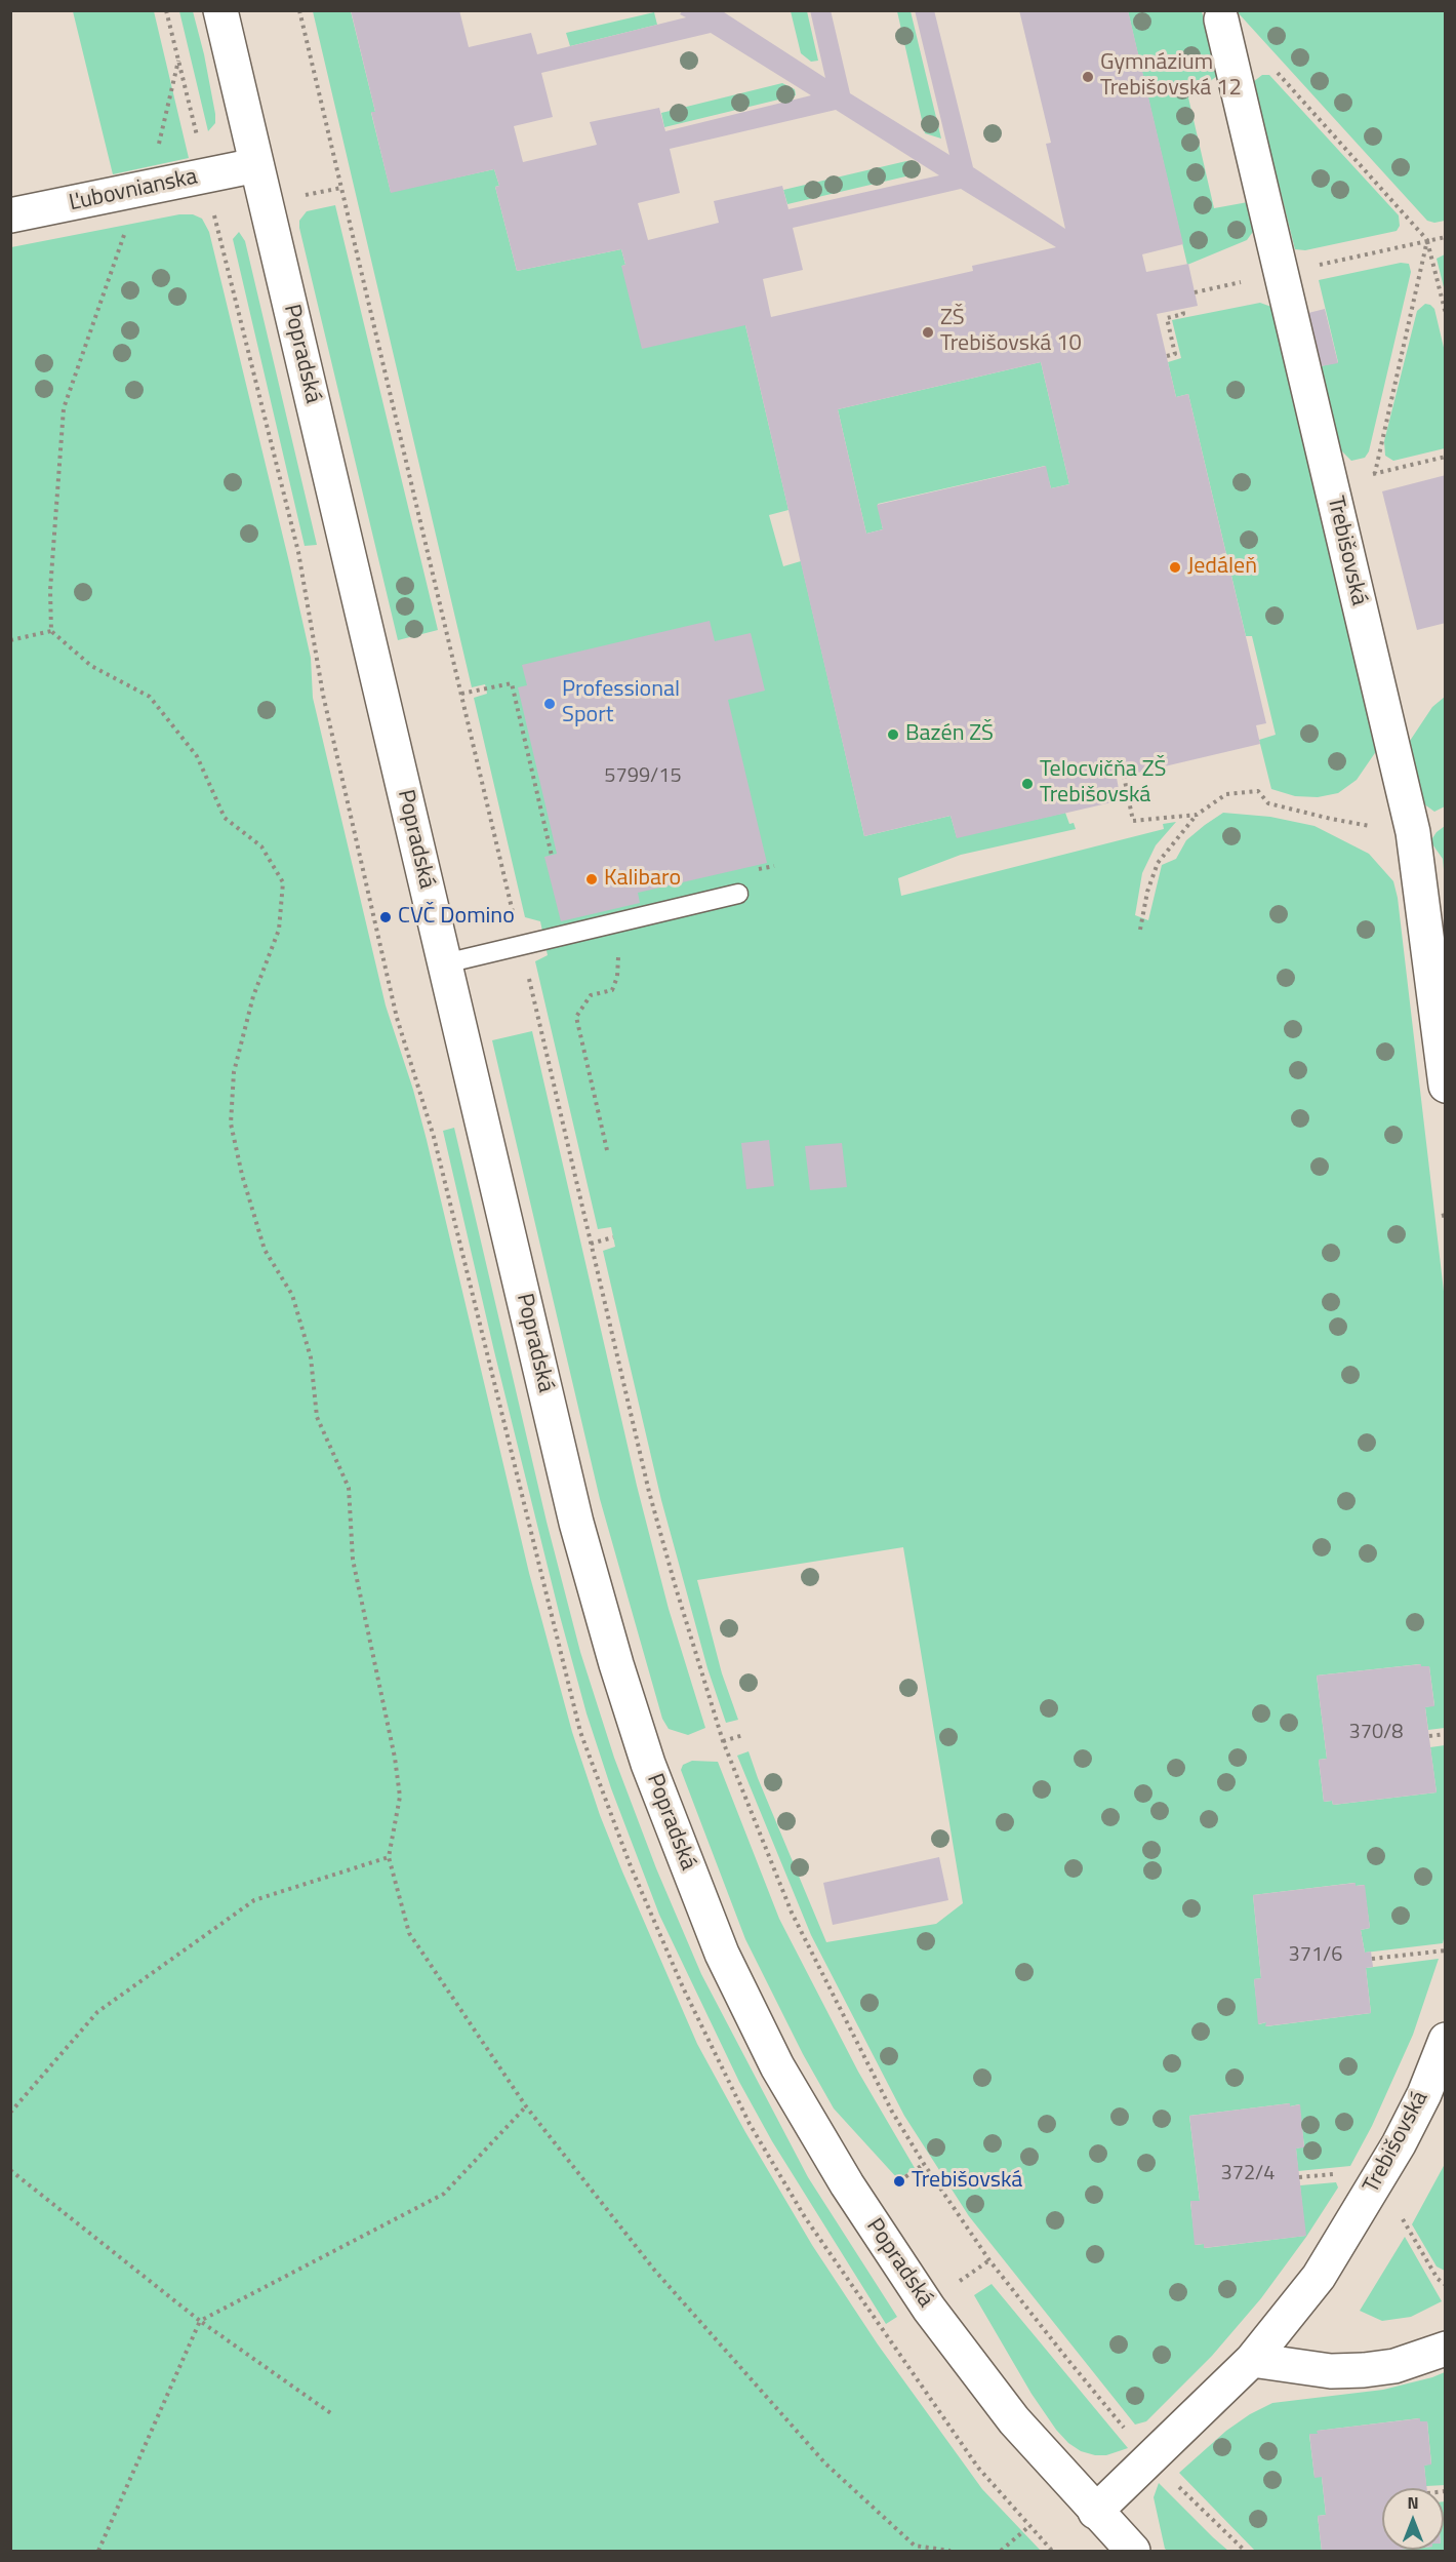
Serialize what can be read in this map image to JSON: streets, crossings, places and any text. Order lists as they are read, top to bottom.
{
  "streets": {
    "street": ["Ľubovnianska", "Popradská", "Trebišovská"]
  },
  "crossings": [
    ["Ľubovnianska", "Popradská"],
    ["Popradská", "Trebišovská"]
  ],
  "places": [
    "Gymnázium Trebišovská 12",
    "ZŠ Trebišovská 10",
    "Jedáleň",
    "Professional Sport",
    "Bazén ZŠ",
    "Telocvičňa ZŠ Trebišovská",
    "Kalibaro",
    "CVČ Domino",
    "Trebišovská"
  ],
  "house_numbers": [
    "5799/15",
    "370/8",
    "371/6",
    "372/4"
  ],
  "north": "top"
}
